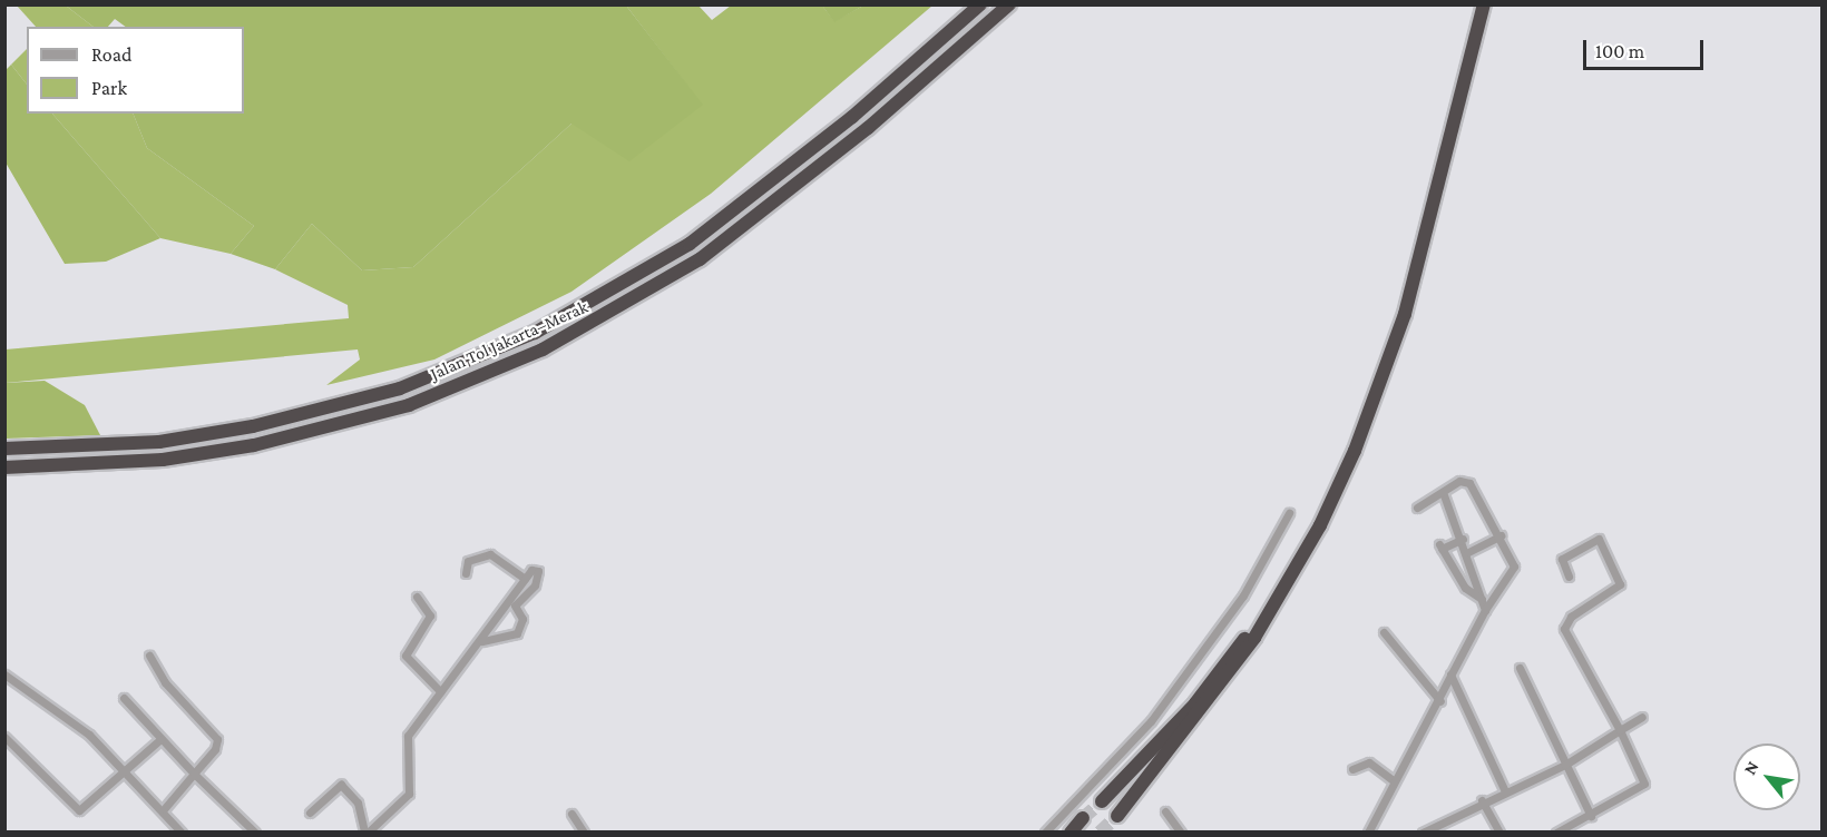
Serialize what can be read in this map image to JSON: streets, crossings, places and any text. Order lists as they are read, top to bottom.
{
  "streets": {
    "highway": ["Jalan Tol Jakarta–Merak"]
  },
  "legend": ["Road", "Park"],
  "scale_bar": "100 m",
  "north": "top left"
}
